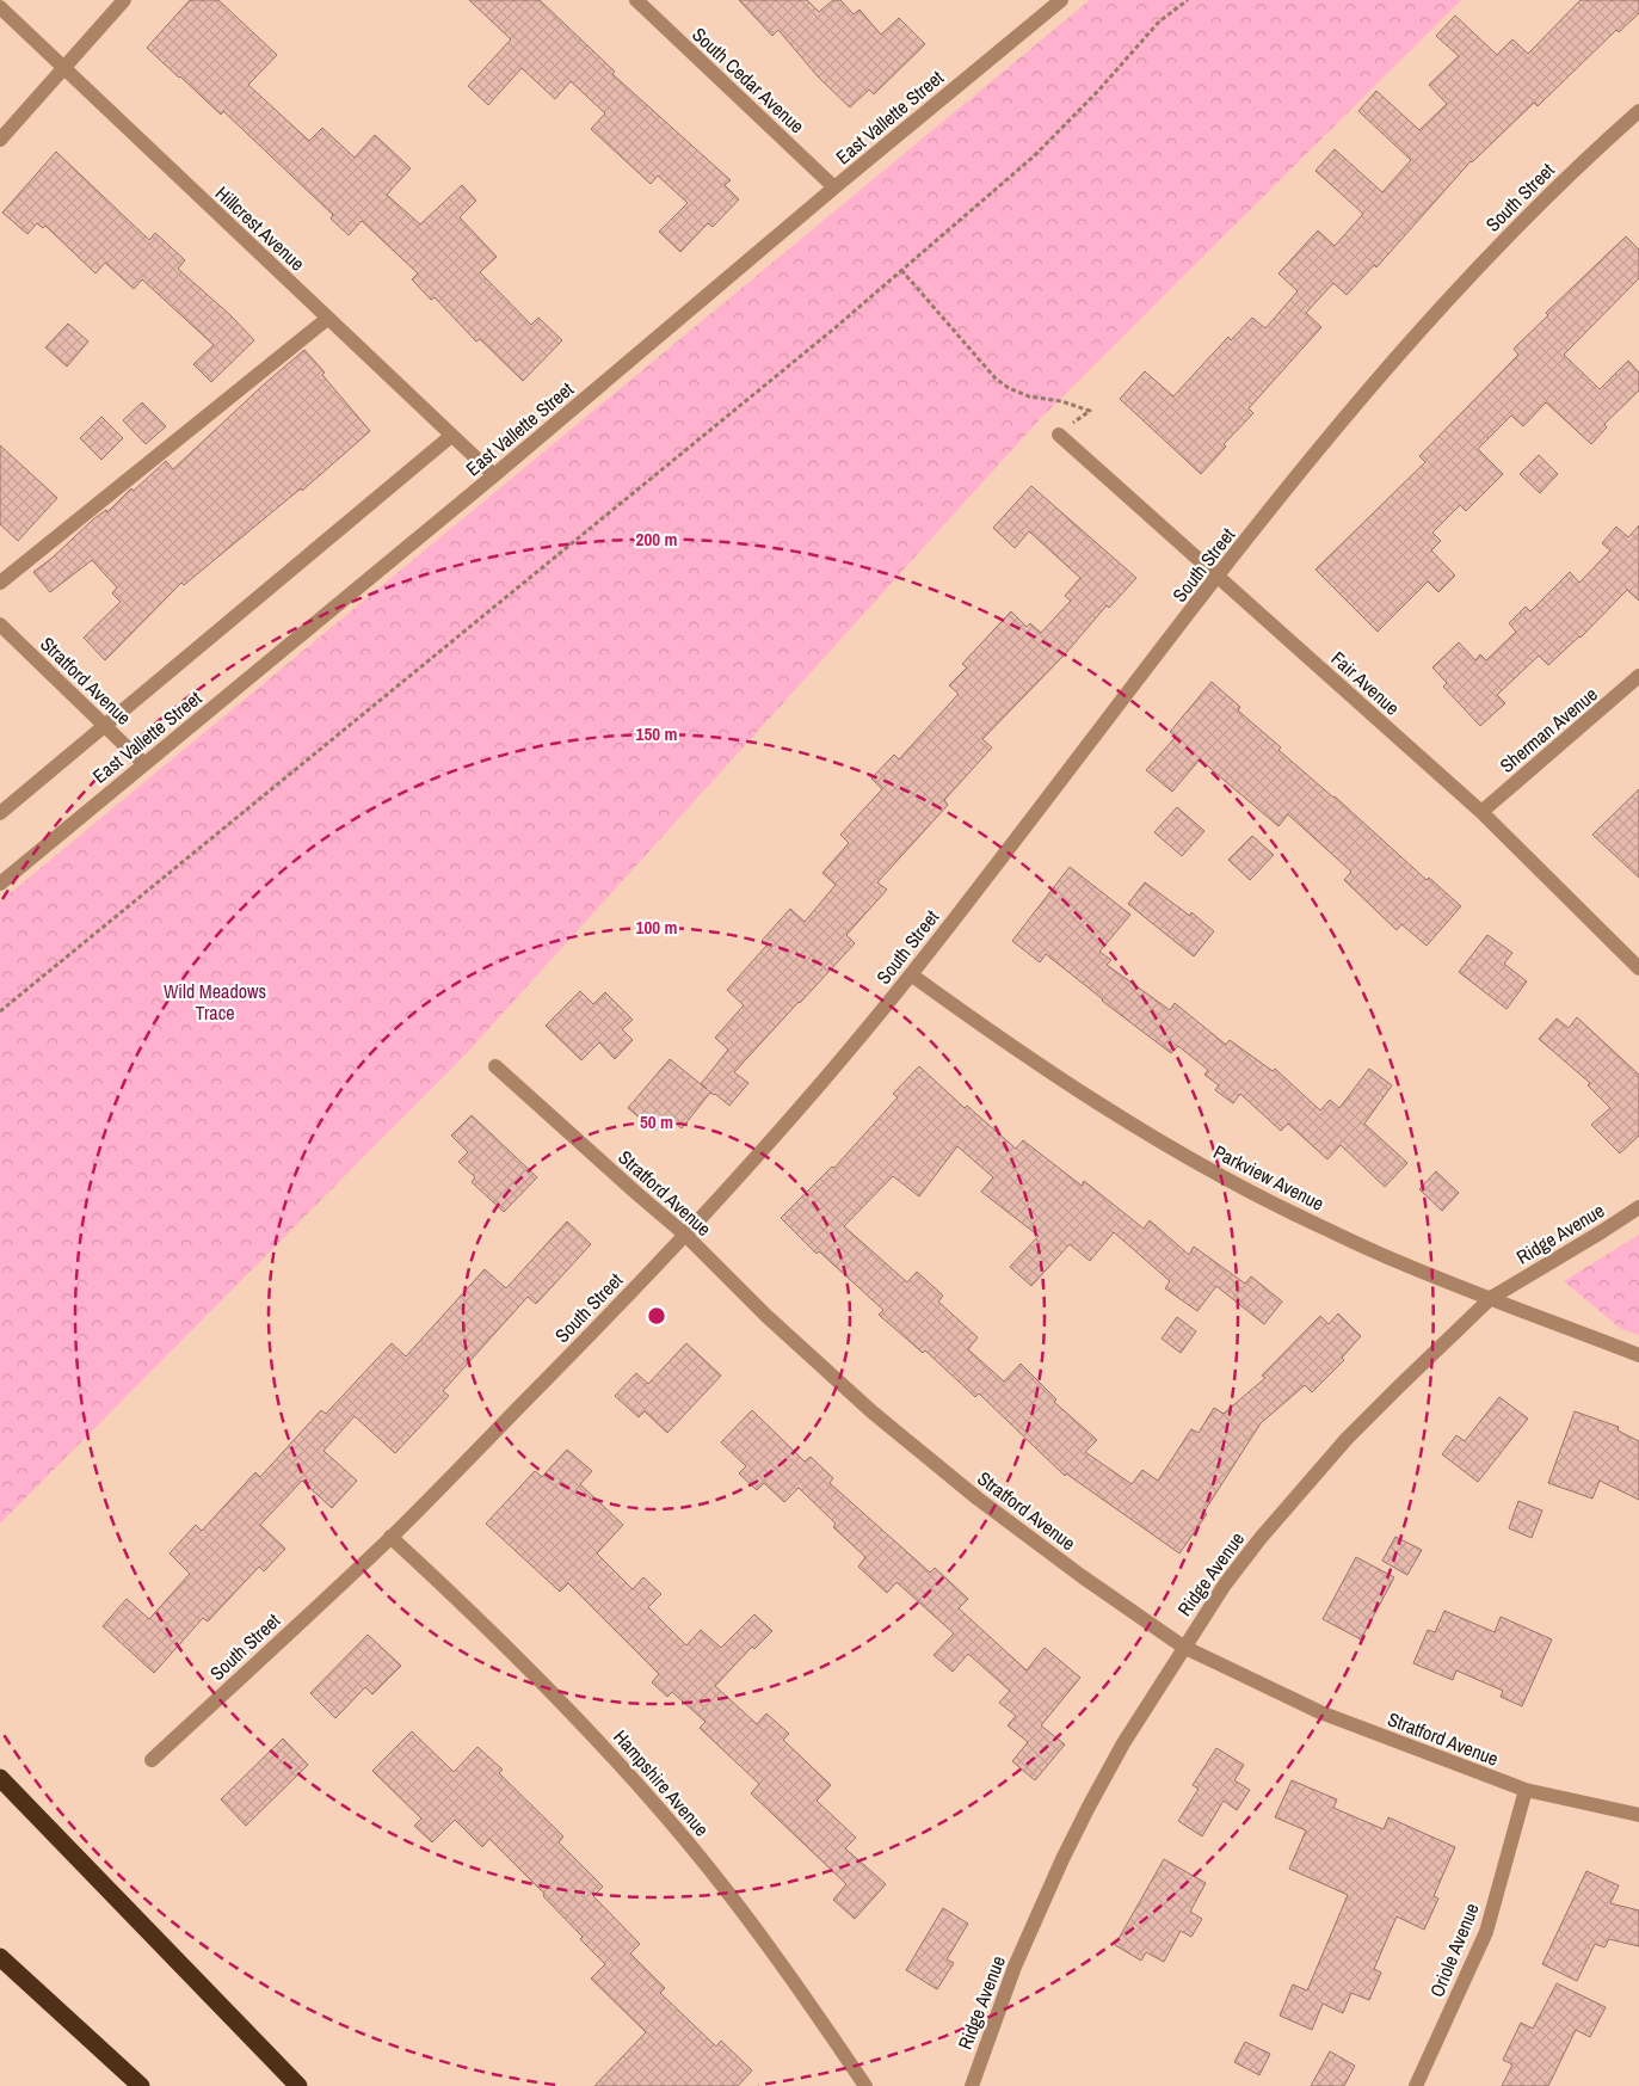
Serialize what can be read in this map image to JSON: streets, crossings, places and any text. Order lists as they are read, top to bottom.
{
  "streets": {
    "street": [
      "South Cedar Avenue",
      "East Vallette Street",
      "South Street",
      "Hillcrest Avenue",
      "Stratford Avenue",
      "Fair Avenue",
      "Sherman Avenue",
      "Parkview Avenue",
      "Ridge Avenue",
      "Hampshire Avenue",
      "Oriole Avenue"
    ]
  },
  "crossings": [
    ["South Cedar Avenue", "East Vallette Street"],
    ["East Vallette Street", "Hillcrest Avenue"],
    ["East Vallette Street", "Stratford Avenue"],
    ["South Street", "Stratford Avenue"],
    ["South Street", "Fair Avenue"],
    ["South Street", "Parkview Avenue"],
    ["South Street", "Hampshire Avenue"],
    ["Stratford Avenue", "Ridge Avenue"],
    ["Stratford Avenue", "Oriole Avenue"],
    ["Fair Avenue", "Sherman Avenue"],
    ["Parkview Avenue", "Ridge Avenue"]
  ],
  "parks": ["Wild Meadows Trace"],
  "rings": [
    "200 m",
    "150 m",
    "100 m",
    "50 m"
  ]
}
